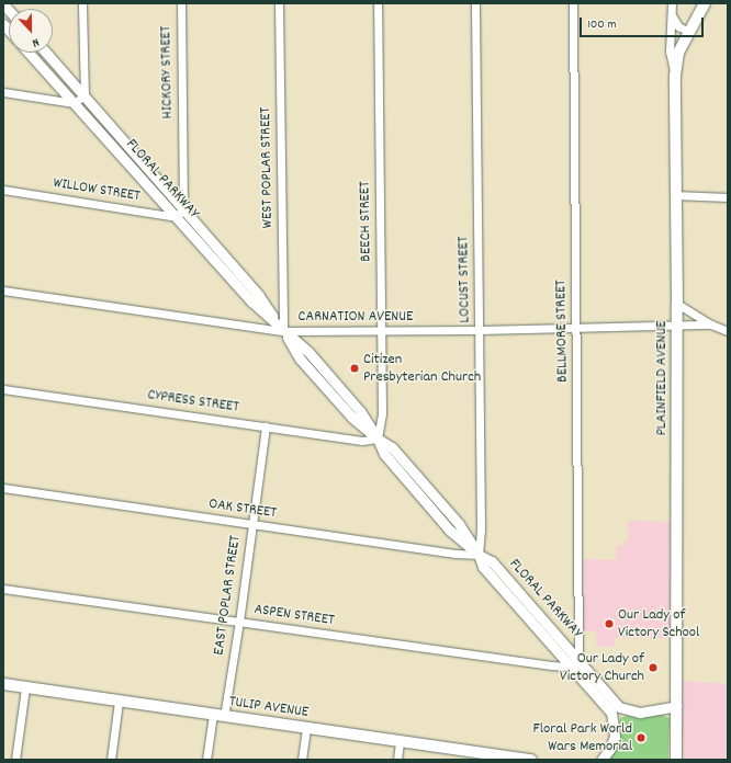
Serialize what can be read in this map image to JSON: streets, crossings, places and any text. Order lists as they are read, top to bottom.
{
  "streets": {
    "main road": ["PLAINFIELD AVENUE", "TULIP AVENUE"],
    "street": [
      "HICKORY STREET",
      "WEST POPLAR STREET",
      "FLORAL PARKWAY",
      "WILLOW STREET",
      "BEECH STREET",
      "LOCUST STREET",
      "CARNATION AVENUE",
      "BELLMORE STREET",
      "CYPRESS STREET",
      "OAK STREET",
      "EAST POPLAR STREET",
      "ASPEN STREET"
    ]
  },
  "crossings": [
    ["HICKORY STREET", "FLORAL PARKWAY"],
    ["WEST POPLAR STREET", "FLORAL PARKWAY"],
    ["WEST POPLAR STREET", "CARNATION AVENUE"],
    ["FLORAL PARKWAY", "WILLOW STREET"],
    ["FLORAL PARKWAY", "BEECH STREET"],
    ["FLORAL PARKWAY", "LOCUST STREET"],
    ["FLORAL PARKWAY", "CARNATION AVENUE"],
    ["FLORAL PARKWAY", "BELLMORE STREET"],
    ["FLORAL PARKWAY", "CYPRESS STREET"],
    ["FLORAL PARKWAY", "OAK STREET"],
    ["FLORAL PARKWAY", "ASPEN STREET"],
    ["BEECH STREET", "CARNATION AVENUE"],
    ["BEECH STREET", "CYPRESS STREET"],
    ["LOCUST STREET", "CARNATION AVENUE"],
    ["LOCUST STREET", "OAK STREET"],
    ["CARNATION AVENUE", "BELLMORE STREET"],
    ["CARNATION AVENUE", "PLAINFIELD AVENUE"],
    ["CYPRESS STREET", "EAST POPLAR STREET"],
    ["OAK STREET", "EAST POPLAR STREET"],
    ["EAST POPLAR STREET", "ASPEN STREET"],
    ["EAST POPLAR STREET", "TULIP AVENUE"]
  ],
  "places": [
    "Citizen Presbyterian Church",
    "Our Lady of Victory School",
    "Our Lady of Victory Church",
    "Floral Park World Wars Memorial"
  ],
  "scale_bar": "100 m",
  "north": "bottom"
}
